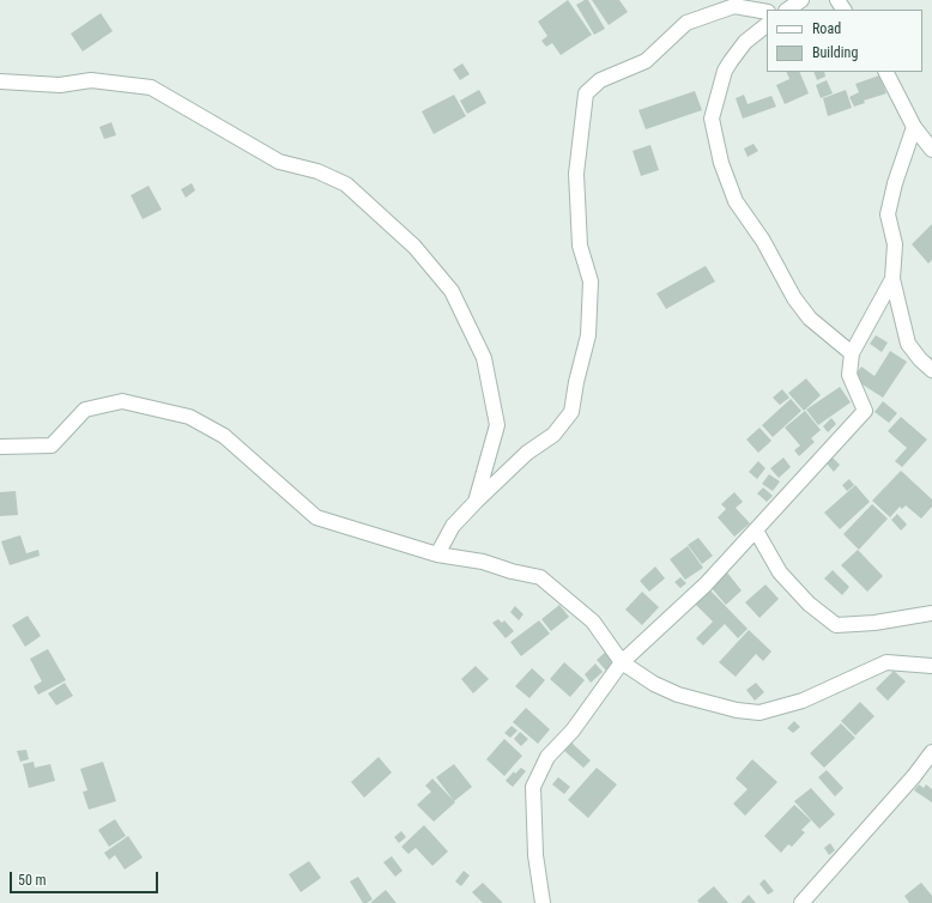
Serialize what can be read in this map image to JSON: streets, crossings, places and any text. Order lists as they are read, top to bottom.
{
  "legend": ["Road", "Building"],
  "scale_bar": "50 m"
}
